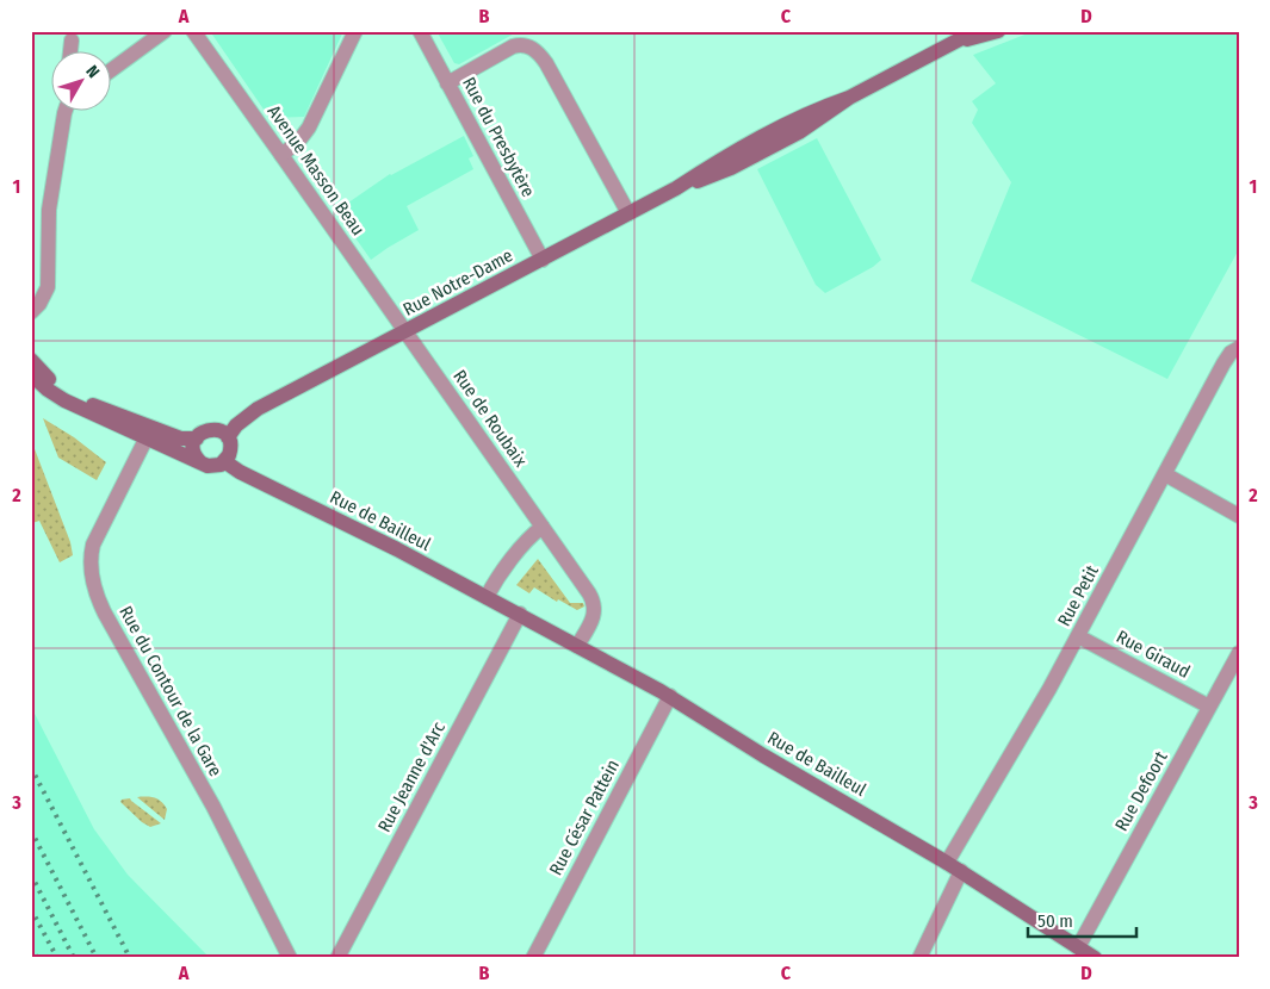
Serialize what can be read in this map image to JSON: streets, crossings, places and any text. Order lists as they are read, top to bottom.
{
  "streets": {
    "main road": ["Rue Notre-Dame", "Rue de Bailleul"],
    "street": [
      "Rue du Presbytère",
      "Avenue Masson Beau",
      "Rue de Roubaix",
      "Rue Petit",
      "Rue Giraud",
      "Rue du Contour de la Gare",
      "Rue Jeanne d'Arc",
      "Rue Defoort",
      "Rue César Pattein"
    ]
  },
  "crossings": [
    ["Rue du Presbytère", "Rue Notre-Dame"],
    ["Avenue Masson Beau", "Rue Notre-Dame"],
    ["Avenue Masson Beau", "Rue de Roubaix"],
    ["Rue Notre-Dame", "Rue de Roubaix"],
    ["Rue Notre-Dame", "Rue de Bailleul"],
    ["Rue de Roubaix", "Rue de Bailleul"],
    ["Rue de Bailleul", "Rue Petit"],
    ["Rue de Bailleul", "Rue Jeanne d'Arc"],
    ["Rue de Bailleul", "Rue Defoort"],
    ["Rue de Bailleul", "Rue César Pattein"],
    ["Rue Petit", "Rue Giraud"],
    ["Rue Giraud", "Rue Defoort"]
  ],
  "scale_bar": "50 m",
  "north": "top right",
  "grid": {
    "columns": [
      "A",
      "B",
      "C",
      "D"
    ],
    "rows": ["1", "2", "3"]
  }
}
